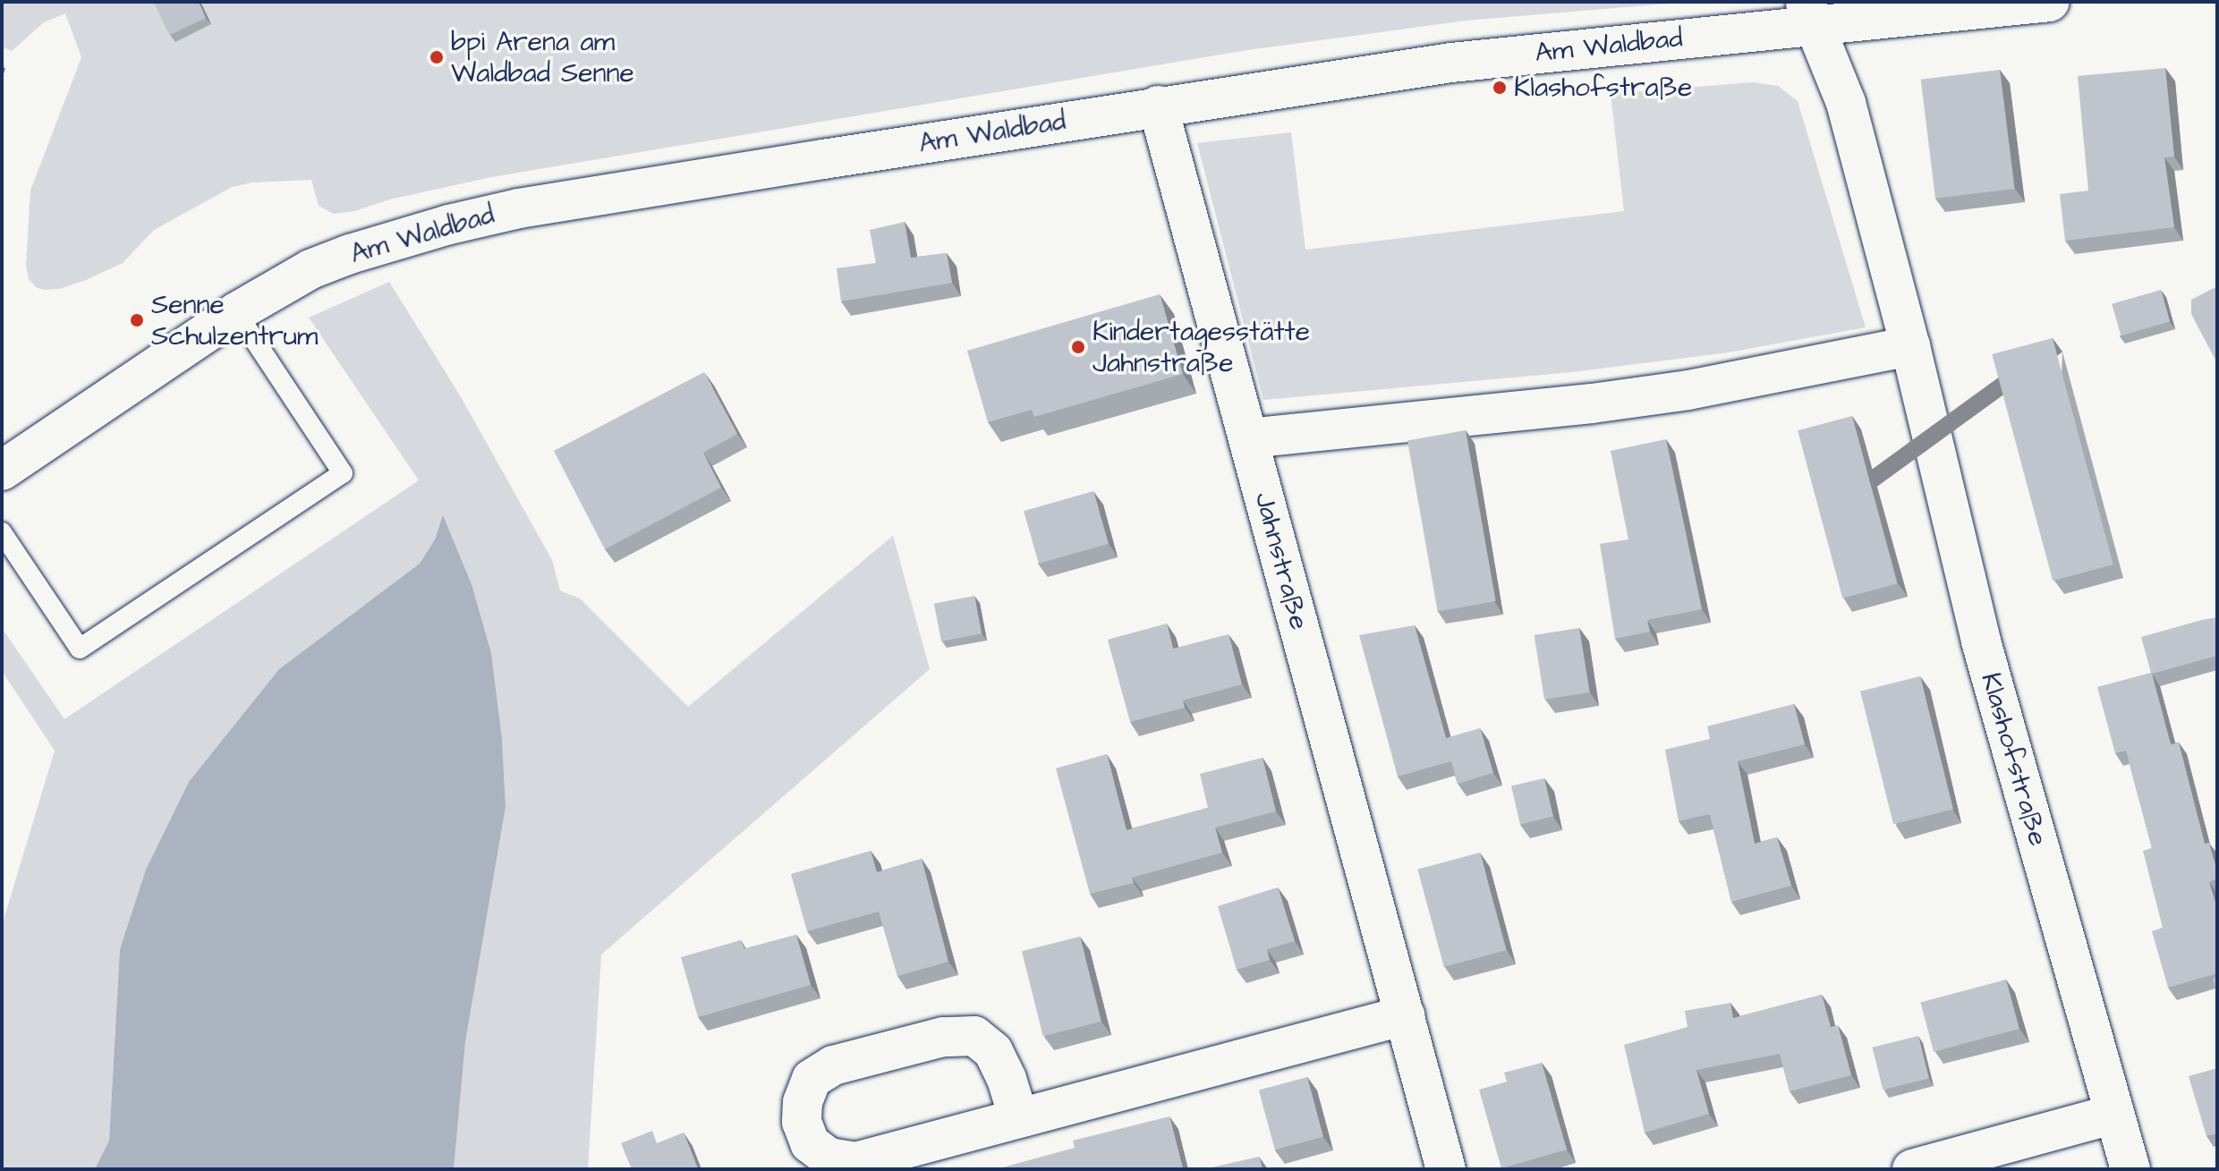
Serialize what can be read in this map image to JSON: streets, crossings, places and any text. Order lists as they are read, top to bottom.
{
  "streets": {
    "street": ["Am Waldbad", "Jahnstraße", "Klashofstraße"]
  },
  "crossings": [
    ["Am Waldbad", "Jahnstraße"],
    ["Am Waldbad", "Klashofstraße"]
  ],
  "places": [
    "bpi Arena am Waldbad Senne",
    "Klashofstraße",
    "Senne Schulzentrum",
    "Kindertagesstätte Jahnstraße"
  ]
}
